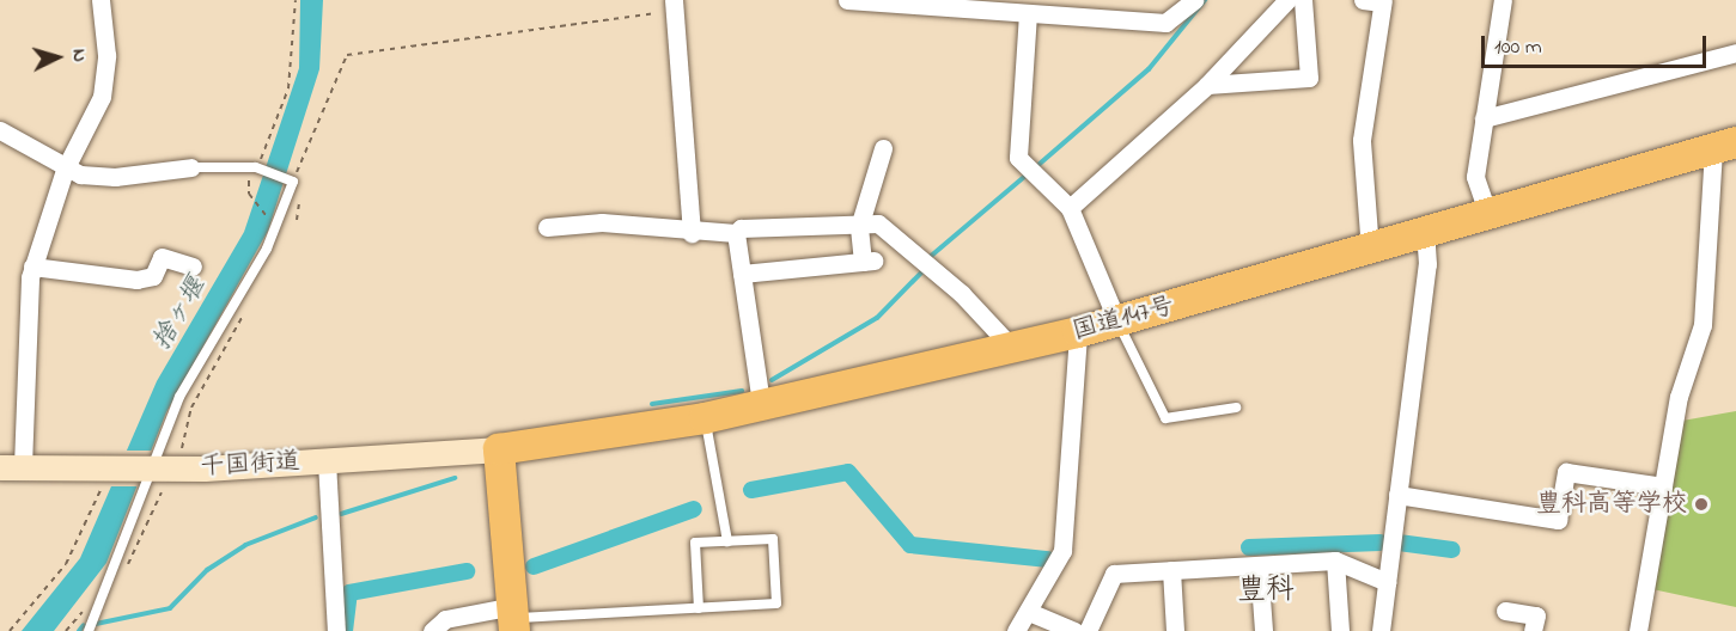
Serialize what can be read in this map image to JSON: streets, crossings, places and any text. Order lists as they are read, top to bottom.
{
  "streets": {
    "highway": ["国道147号"],
    "main road": ["千国街道"]
  },
  "crossings": [
    ["国道147号", "千国街道"]
  ],
  "districts": ["豊科"],
  "water": ["捨ヶ堰"],
  "places": ["豊科高等学校"],
  "scale_bar": "100 m",
  "north": "right"
}
